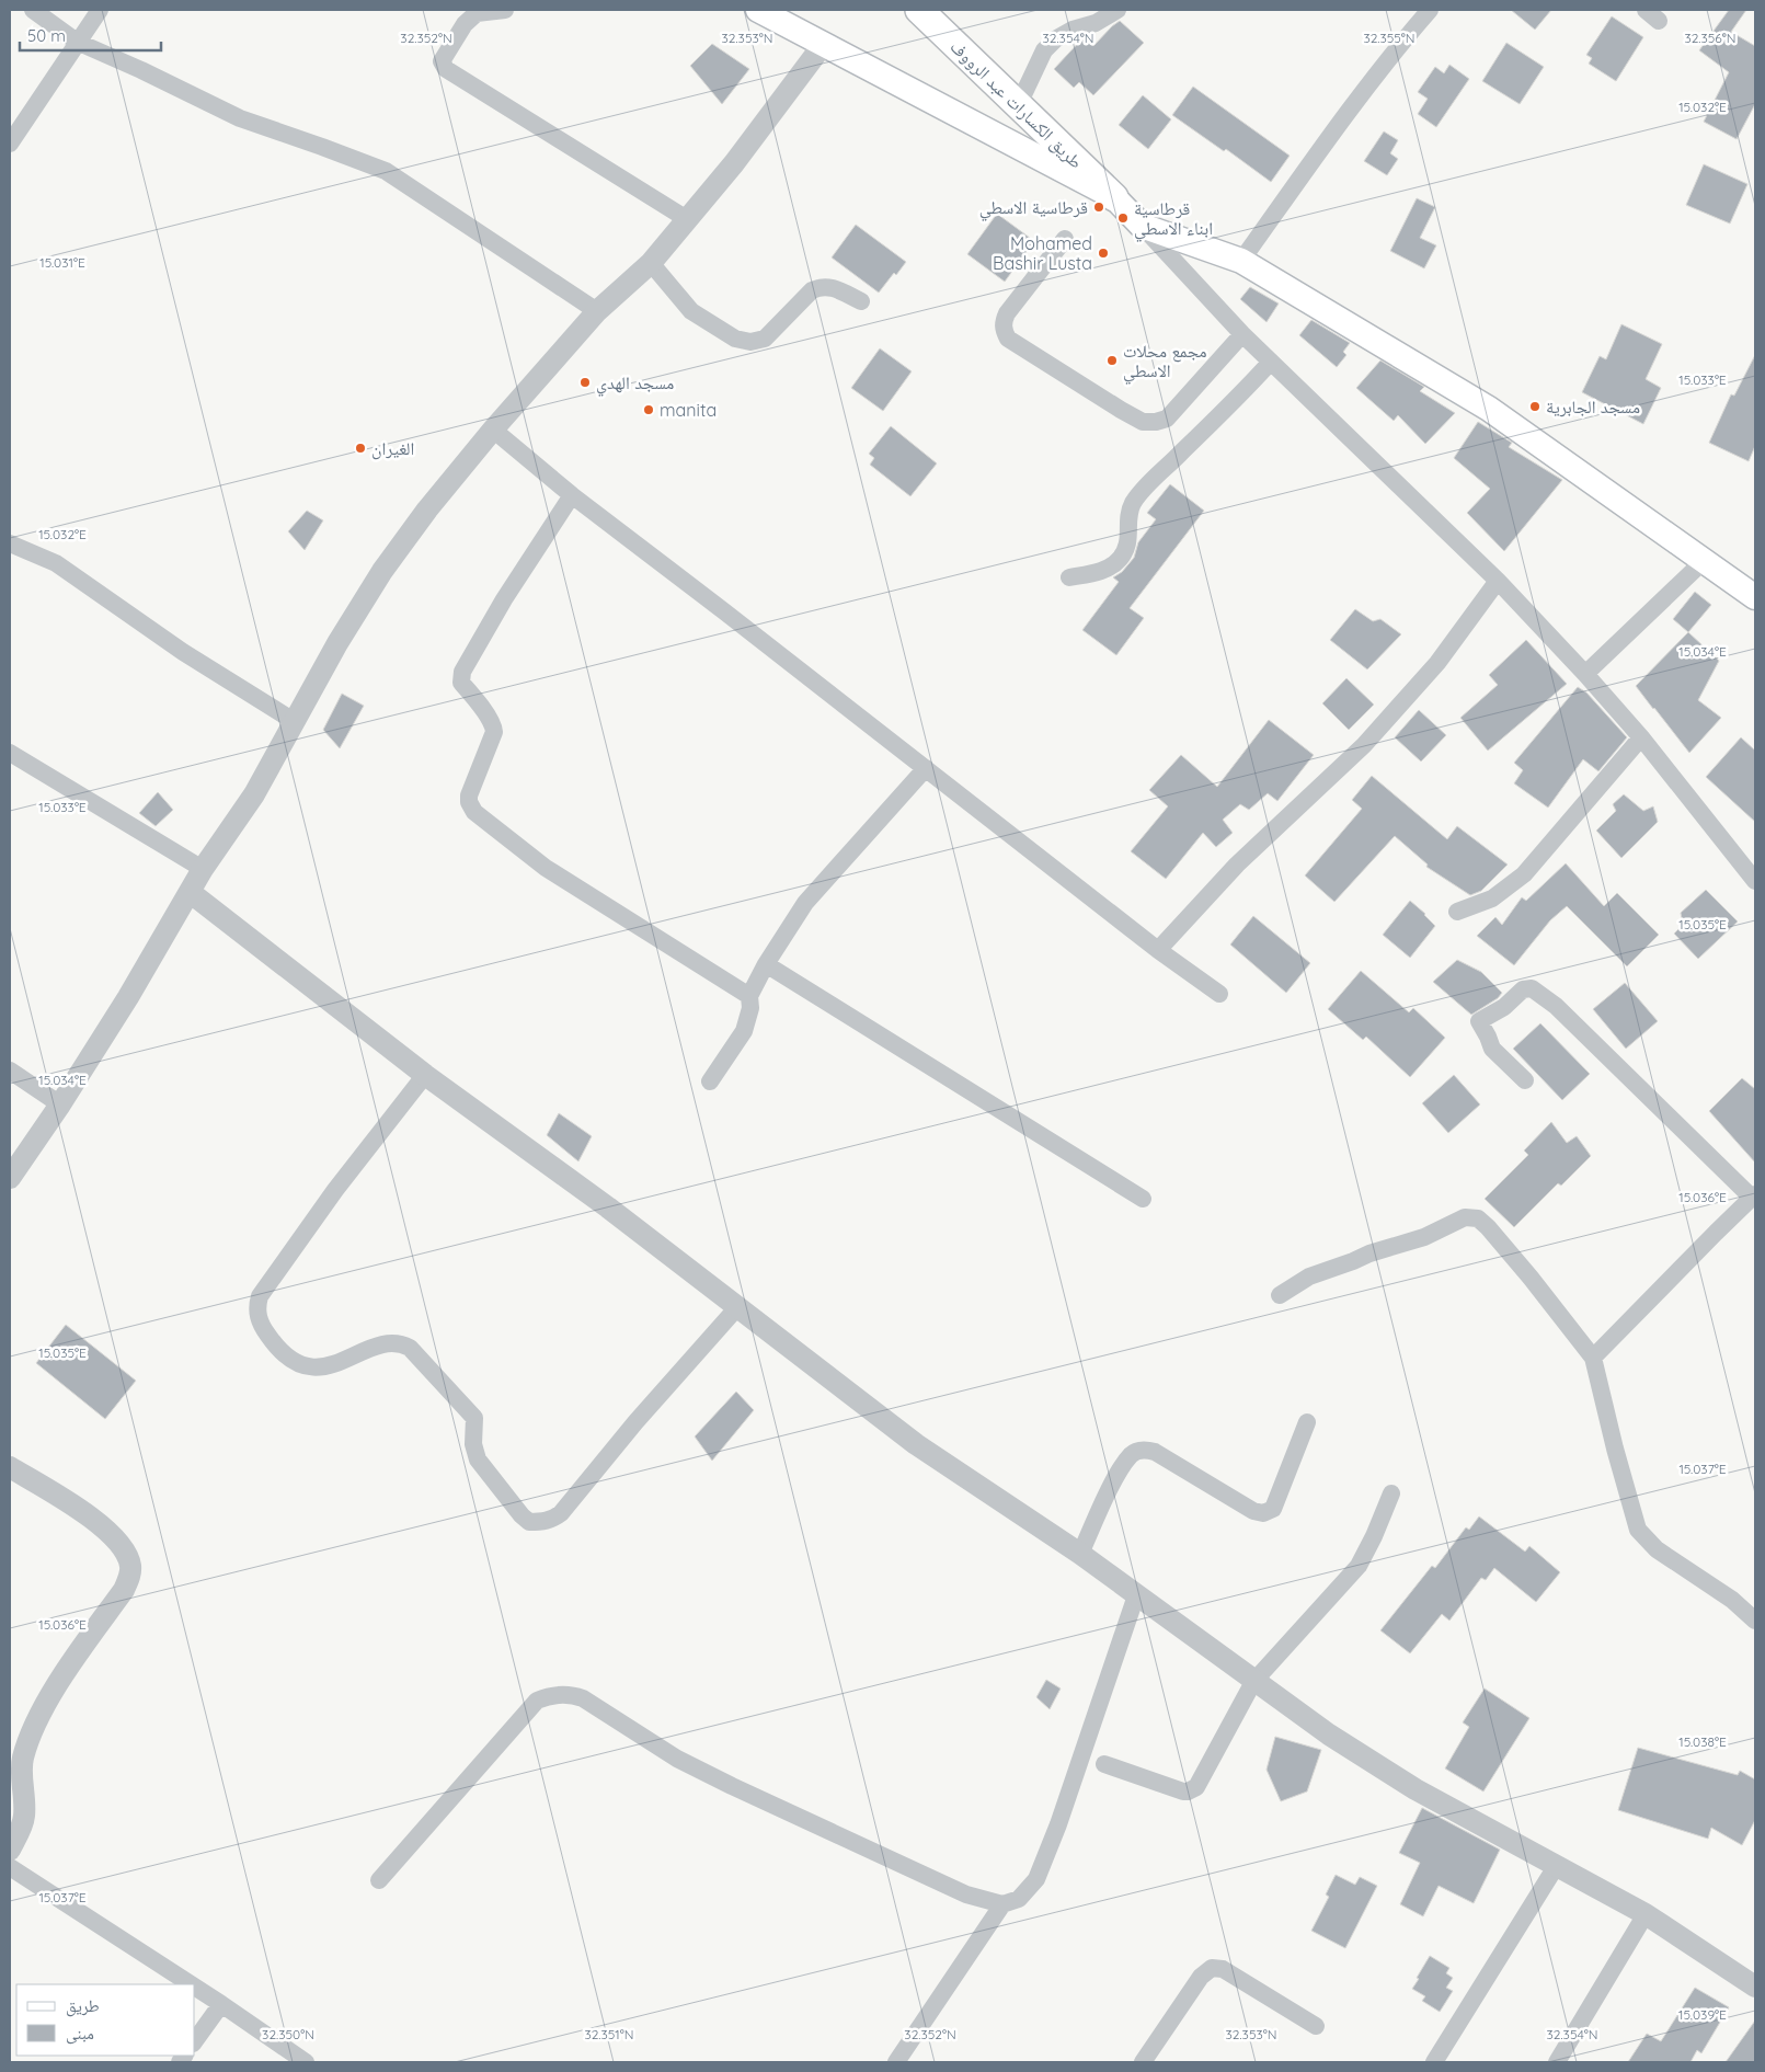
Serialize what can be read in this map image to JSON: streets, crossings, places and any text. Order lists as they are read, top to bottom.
{
  "streets": {
    "main road": ["طريق الكسارات عبد الرووف"]
  },
  "places": [
    "قرطاسية الاسطي",
    "قرطاسية ابناء الاسطي",
    "Mohamed Bashir Lusta",
    "مجمع محلات الاسطي",
    "مسجد الهدي",
    "مسجد الجابرية",
    "manita",
    "الغيران"
  ],
  "legend": ["طريق", "مبنى"],
  "scale_bar": "50 m",
  "coordinates": [
    "32.352°N",
    "32.353°N",
    "32.354°N",
    "32.355°N",
    "32.356°N",
    "15.032°E",
    "15.031°E",
    "15.033°E",
    "15.034°E",
    "15.035°E",
    "15.036°E",
    "15.037°E",
    "15.038°E",
    "15.039°E",
    "32.350°N",
    "32.351°N"
  ]
}
